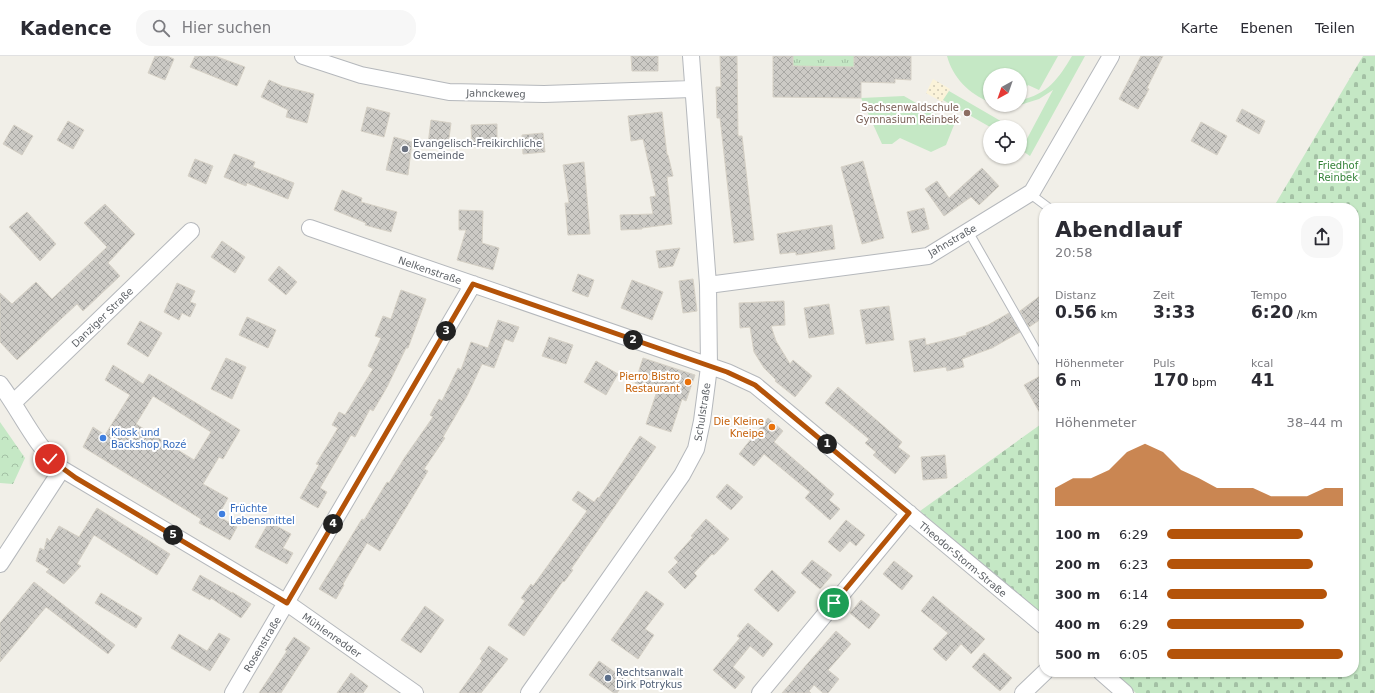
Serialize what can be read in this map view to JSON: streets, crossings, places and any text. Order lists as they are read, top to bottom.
{
  "streets": {
    "street": [
      "Jahnckeweg",
      "Jahnstraße",
      "Nelkenstraße",
      "Danziger Straße",
      "Schulstraße",
      "Theodor-Storm-Straße",
      "Mühlenredder",
      "Rosenstraße"
    ]
  },
  "crossings": [
    ["Jahnckeweg", "Schulstraße"],
    ["Jahnstraße", "Schulstraße"],
    ["Nelkenstraße", "Schulstraße"],
    ["Nelkenstraße", "Theodor-Storm-Straße"],
    ["Nelkenstraße", "Rosenstraße"],
    ["Danziger Straße", "Mühlenredder"],
    ["Schulstraße", "Theodor-Storm-Straße"],
    ["Mühlenredder", "Rosenstraße"]
  ],
  "parks": ["Friedhof Reinbek"],
  "places": [
    "Sachsenwaldschule Gymnasium Reinbek",
    "Evangelisch-Freikirchliche Gemeinde",
    "Pierro Bistro Restaurant",
    "Die Kleine Kneipe",
    "Kiosk und Backshop Rozé",
    "Früchte Lebensmittel",
    "Rechtsanwalt Dirk Potrykus"
  ],
  "north": "bottom left",
  "page": {
    "header": "Kadence",
    "search": "Hier suchen",
    "nav": ["Karte", "Ebenen", "Teilen"],
    "heading": ["Abendlauf", "20:58"],
    "stats": [
      ["Distanz", "0.56 km"],
      ["Zeit", "3:33"],
      ["Tempo", "6:20 /km"],
      ["Höhenmeter", "6 m"],
      ["Puls", "170 bpm"],
      ["kcal", "41"]
    ],
    "pins": [
      "3",
      "2",
      "1",
      "4",
      "5"
    ],
    "chart": ["Höhenmeter", "38–44 m"],
    "list": [
      {
        "name": "100 m",
        "note": "6:29"
      },
      {
        "name": "200 m",
        "note": "6:23"
      },
      {
        "name": "300 m",
        "note": "6:14"
      },
      {
        "name": "400 m",
        "note": "6:29"
      },
      {
        "name": "500 m",
        "note": "6:05"
      }
    ]
  }
}
